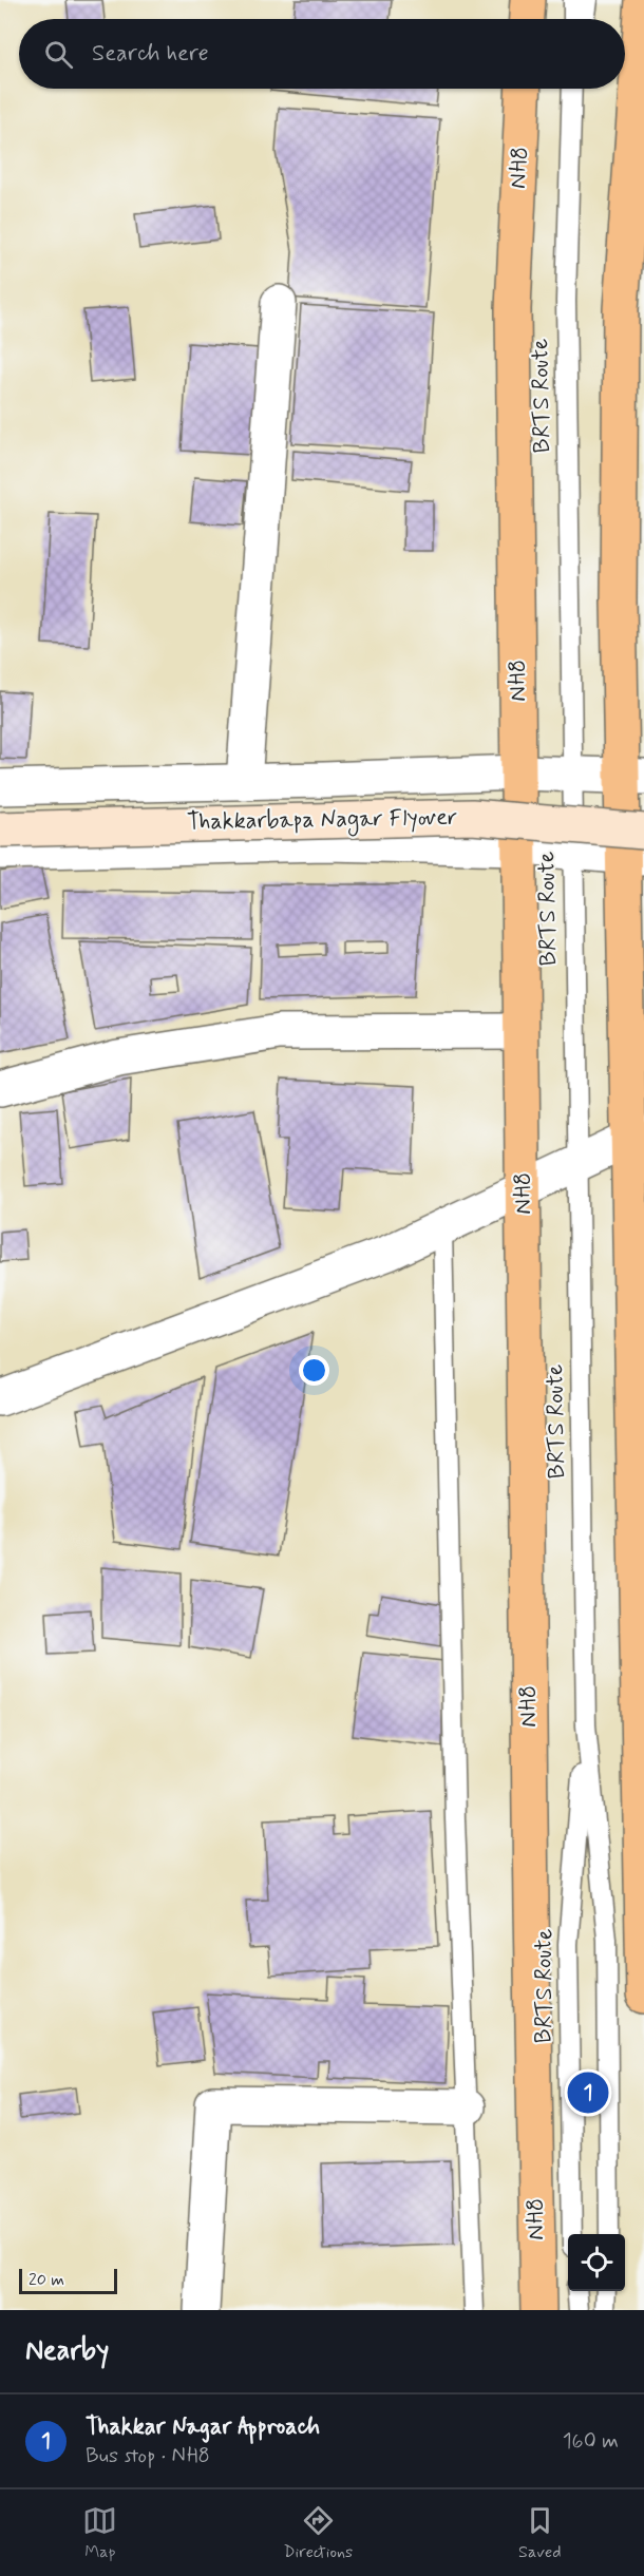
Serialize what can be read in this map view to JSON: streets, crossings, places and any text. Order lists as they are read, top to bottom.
{
  "streets": {
    "main road": ["NH8", "Thakkarbapa Nagar Flyover"],
    "lane": ["BRTS Route"]
  },
  "scale_bar": "20 m",
  "page": {
    "search": "Search here",
    "pins": "1",
    "scale": "20 m",
    "heading": "Nearby",
    "list": [
      {
        "mark": "1",
        "name": "Thakkar Nagar Approach",
        "note": "Bus stop · NH8",
        "value": "160 m"
      }
    ],
    "nav": ["Map", "Directions", "Saved"]
  }
}
